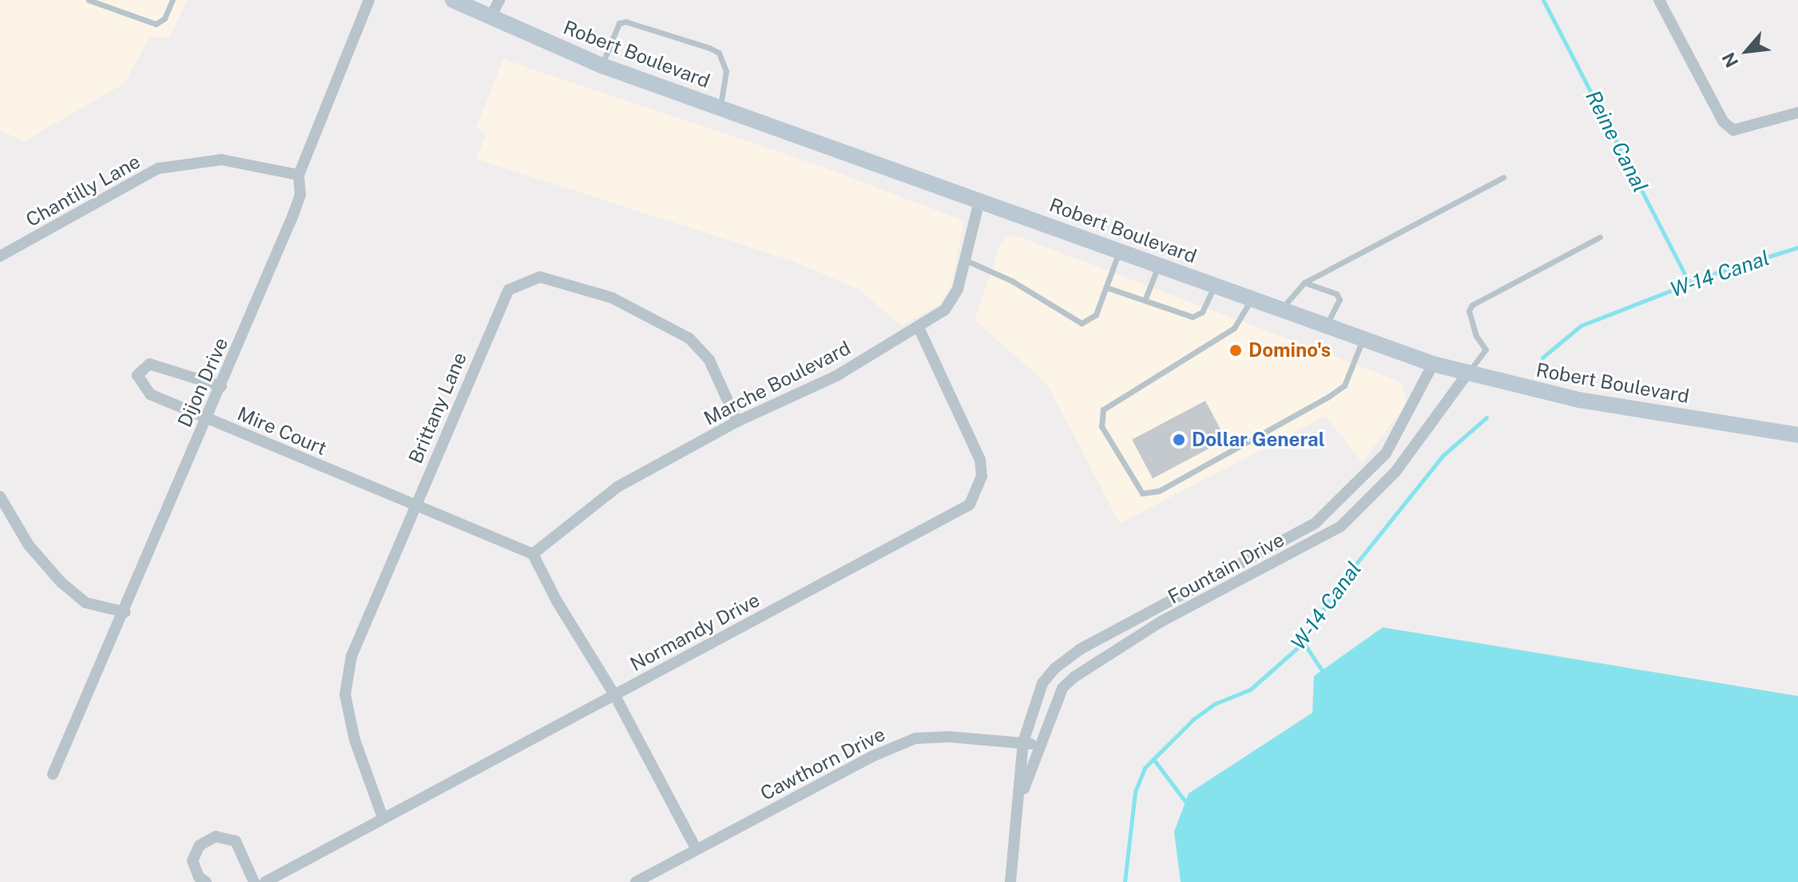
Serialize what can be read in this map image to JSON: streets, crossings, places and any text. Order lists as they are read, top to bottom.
{
  "streets": {
    "main road": ["Robert Boulevard"],
    "street": [
      "Chantilly Lane",
      "Dijon Drive",
      "Marche Boulevard",
      "Brittany Lane",
      "Mire Court",
      "Fountain Drive",
      "Normandy Drive",
      "Cawthorn Drive"
    ]
  },
  "crossings": [
    ["Robert Boulevard", "Marche Boulevard"],
    ["Robert Boulevard", "Fountain Drive"],
    ["Chantilly Lane", "Dijon Drive"],
    ["Dijon Drive", "Mire Court"],
    ["Marche Boulevard", "Brittany Lane"],
    ["Marche Boulevard", "Mire Court"],
    ["Marche Boulevard", "Normandy Drive"],
    ["Brittany Lane", "Mire Court"],
    ["Brittany Lane", "Normandy Drive"],
    ["Fountain Drive", "Cawthorn Drive"]
  ],
  "water": ["Reine Canal", "W-14 Canal"],
  "places": ["Domino's", "Dollar General"],
  "north": "bottom left"
}
